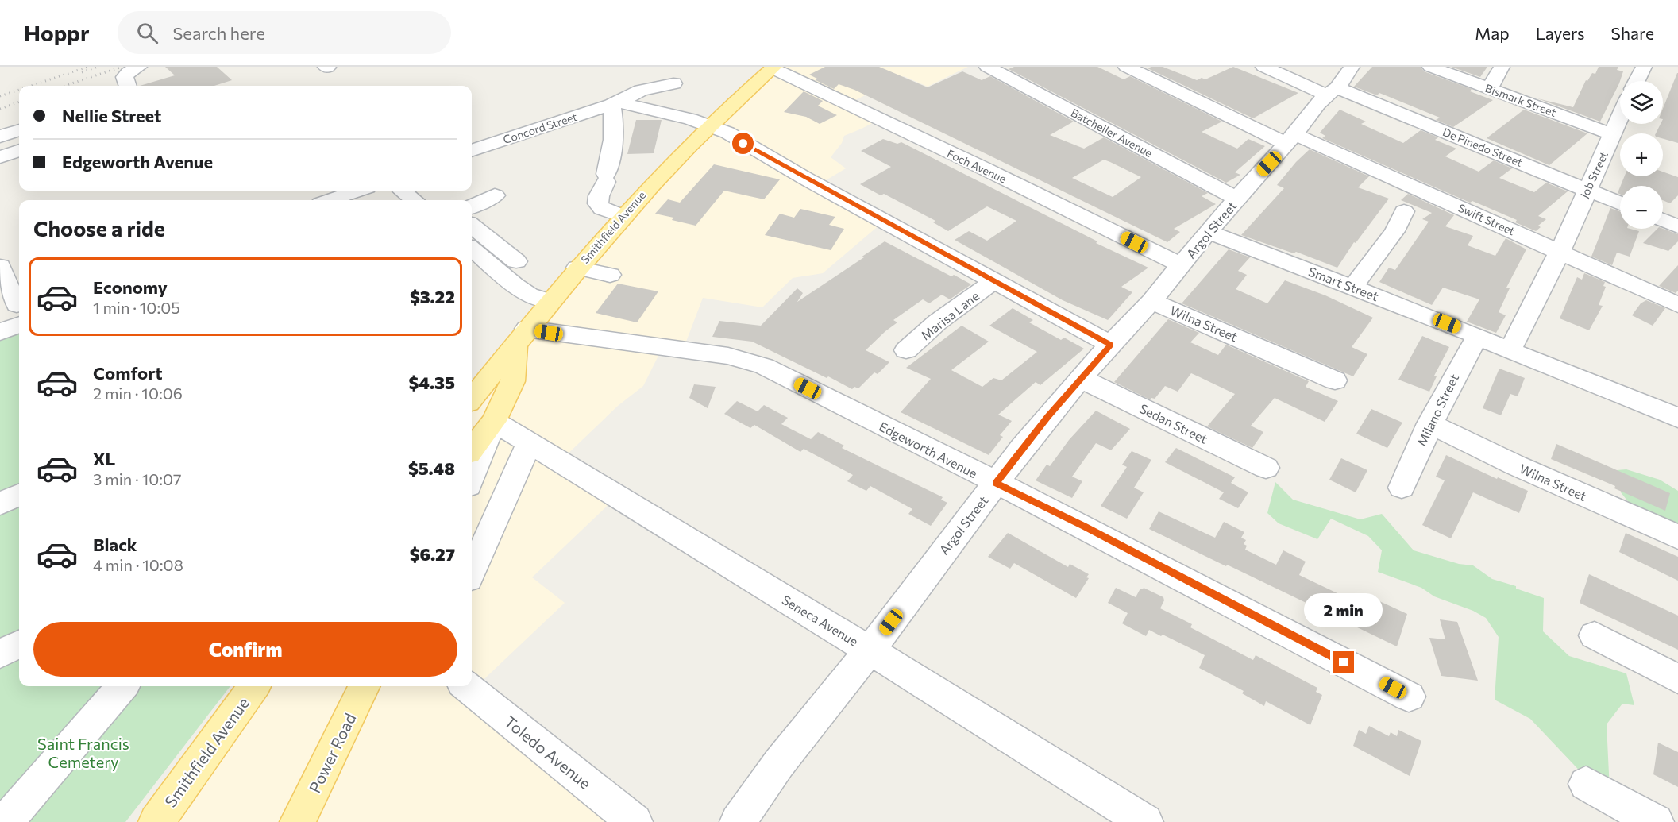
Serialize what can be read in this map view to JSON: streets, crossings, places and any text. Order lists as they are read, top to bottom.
{
  "streets": {
    "main road": ["Smithfield Avenue", "Power Road"],
    "street": [
      "Bismark Street",
      "Concord Street",
      "Batcheller Avenue",
      "De Pinedo Street",
      "Foch Avenue",
      "Job Street",
      "Swift Street",
      "Argol Street",
      "Smart Street",
      "Marisa Lane",
      "Wilna Street",
      "Milano Street",
      "Sedan Street",
      "Edgeworth Avenue",
      "Seneca Avenue",
      "Toledo Avenue"
    ]
  },
  "crossings": [
    ["Bismark Street", "Job Street"],
    ["Batcheller Avenue", "Argol Street"],
    ["De Pinedo Street", "Job Street"],
    ["De Pinedo Street", "Argol Street"],
    ["Foch Avenue", "Smithfield Avenue"],
    ["Foch Avenue", "Argol Street"],
    ["Job Street", "Swift Street"],
    ["Swift Street", "Argol Street"],
    ["Smithfield Avenue", "Edgeworth Avenue"],
    ["Argol Street", "Smart Street"],
    ["Argol Street", "Wilna Street"],
    ["Argol Street", "Sedan Street"],
    ["Argol Street", "Edgeworth Avenue"],
    ["Argol Street", "Seneca Avenue"],
    ["Smart Street", "Milano Street"],
    ["Wilna Street", "Milano Street"]
  ],
  "parks": ["Saint Francis Cemetery"],
  "page": {
    "header": "Hoppr",
    "search": "Search here",
    "nav": ["Map", "Layers", "Share"],
    "map_buttons": ["+", "−"],
    "banner": ["Nellie Street", "Edgeworth Avenue"],
    "heading": "Choose a ride",
    "list": [
      {
        "name": "Economy",
        "note": "1 min · 10:05",
        "value": "$3.22"
      },
      {
        "name": "Comfort",
        "note": "2 min · 10:06",
        "value": "$4.35"
      },
      {
        "name": "XL",
        "note": "3 min · 10:07",
        "value": "$5.48"
      },
      {
        "name": "Black",
        "note": "4 min · 10:08",
        "value": "$6.27"
      }
    ],
    "bubble": "2 min",
    "buttons": "Confirm"
  }
}
